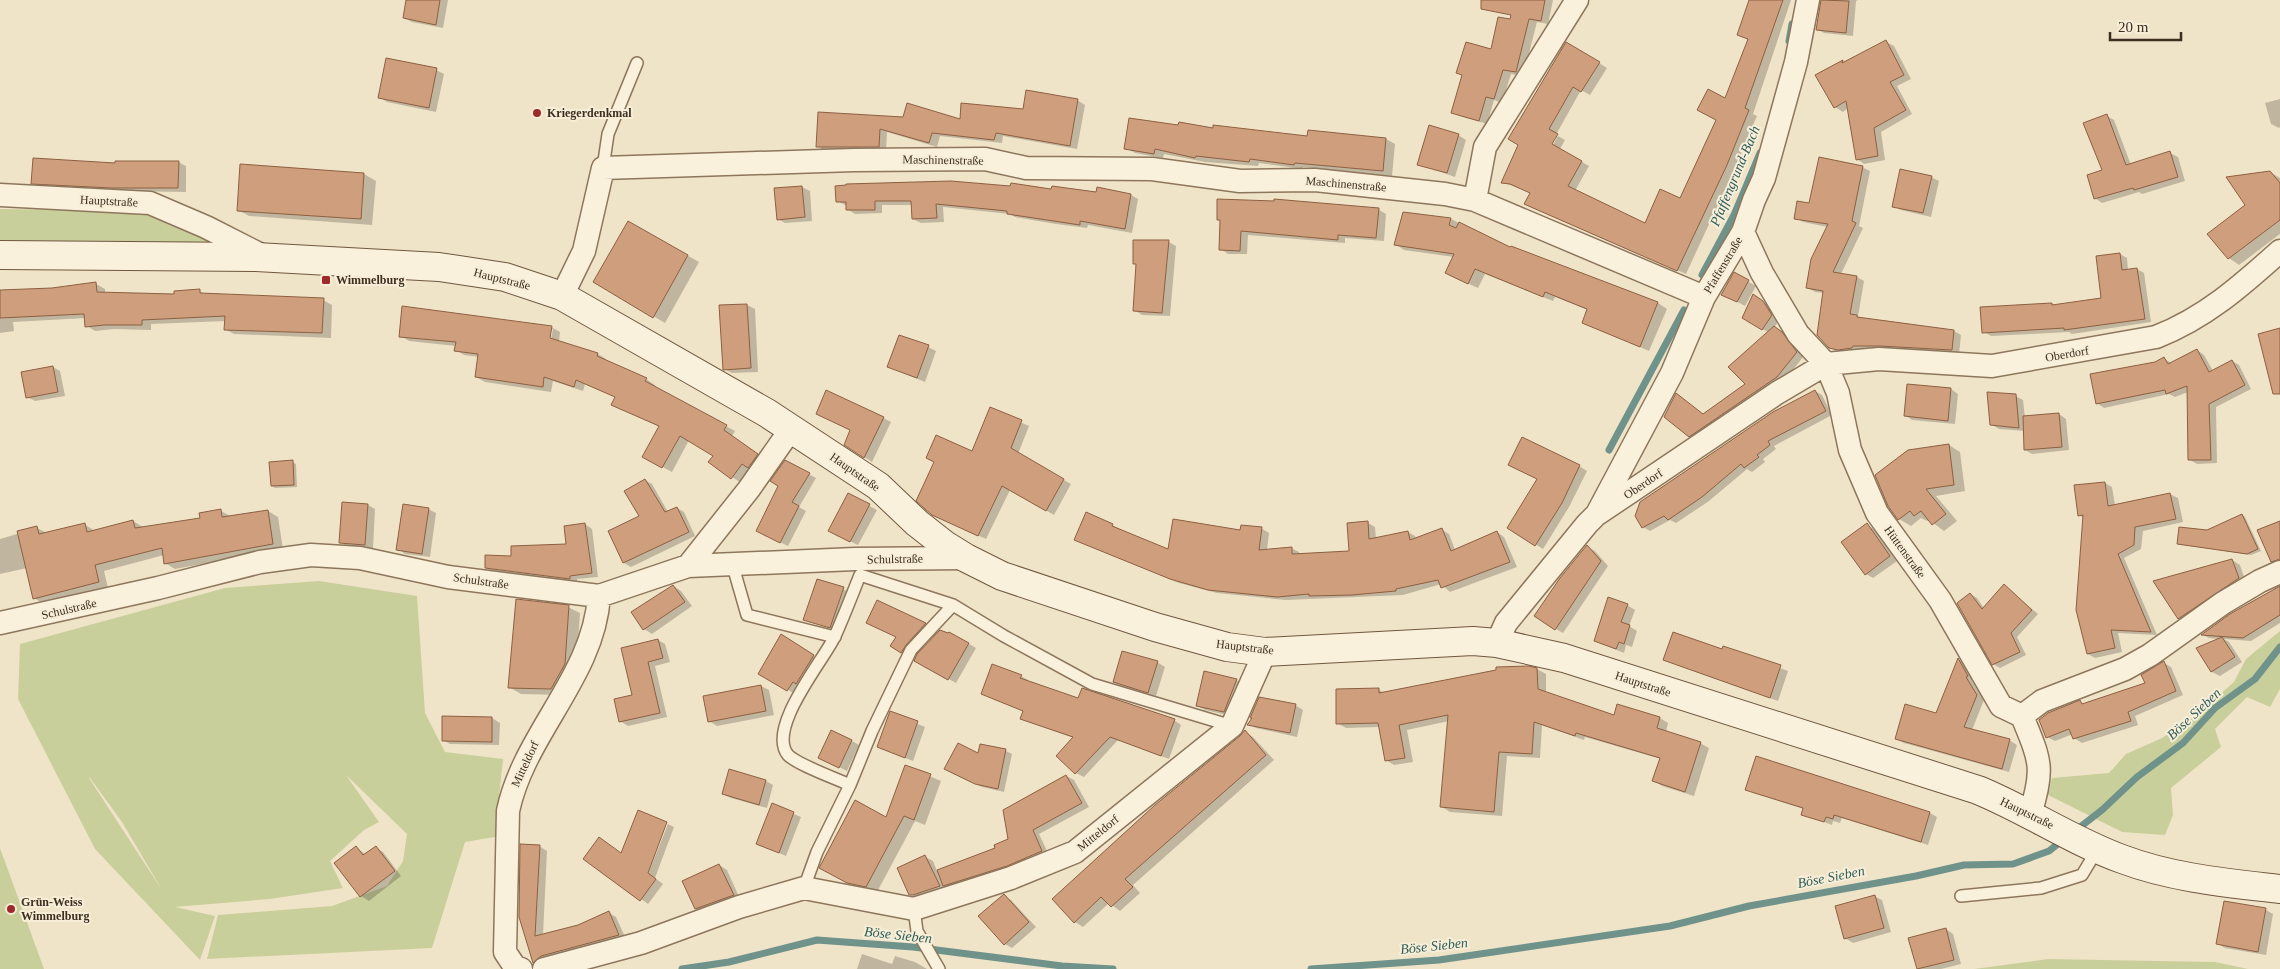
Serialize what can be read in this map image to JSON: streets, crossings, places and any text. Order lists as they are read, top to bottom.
{
  "streets": {
    "main road": ["Hauptstraße"],
    "street": [
      "Maschinenstraße",
      "Pfaffenstraße",
      "Oberdorf",
      "Hüttenstraße",
      "Schulstraße",
      "Mitteldorf"
    ]
  },
  "crossings": [
    ["Maschinenstraße", "Pfaffenstraße"],
    ["Hauptstraße", "Oberdorf"],
    ["Hauptstraße", "Schulstraße"],
    ["Hauptstraße", "Mitteldorf"],
    ["Pfaffenstraße", "Oberdorf"],
    ["Oberdorf", "Hüttenstraße"],
    ["Schulstraße", "Mitteldorf"]
  ],
  "water": ["Pfaffengrund-Bach", "Böse Sieben"],
  "places": {
    "other": ["Kriegerdenkmal", "Grün-Weiss Wimmelburg"],
    "transit": ["Wimmelburg"]
  },
  "scale_bar": "20 m"
}
